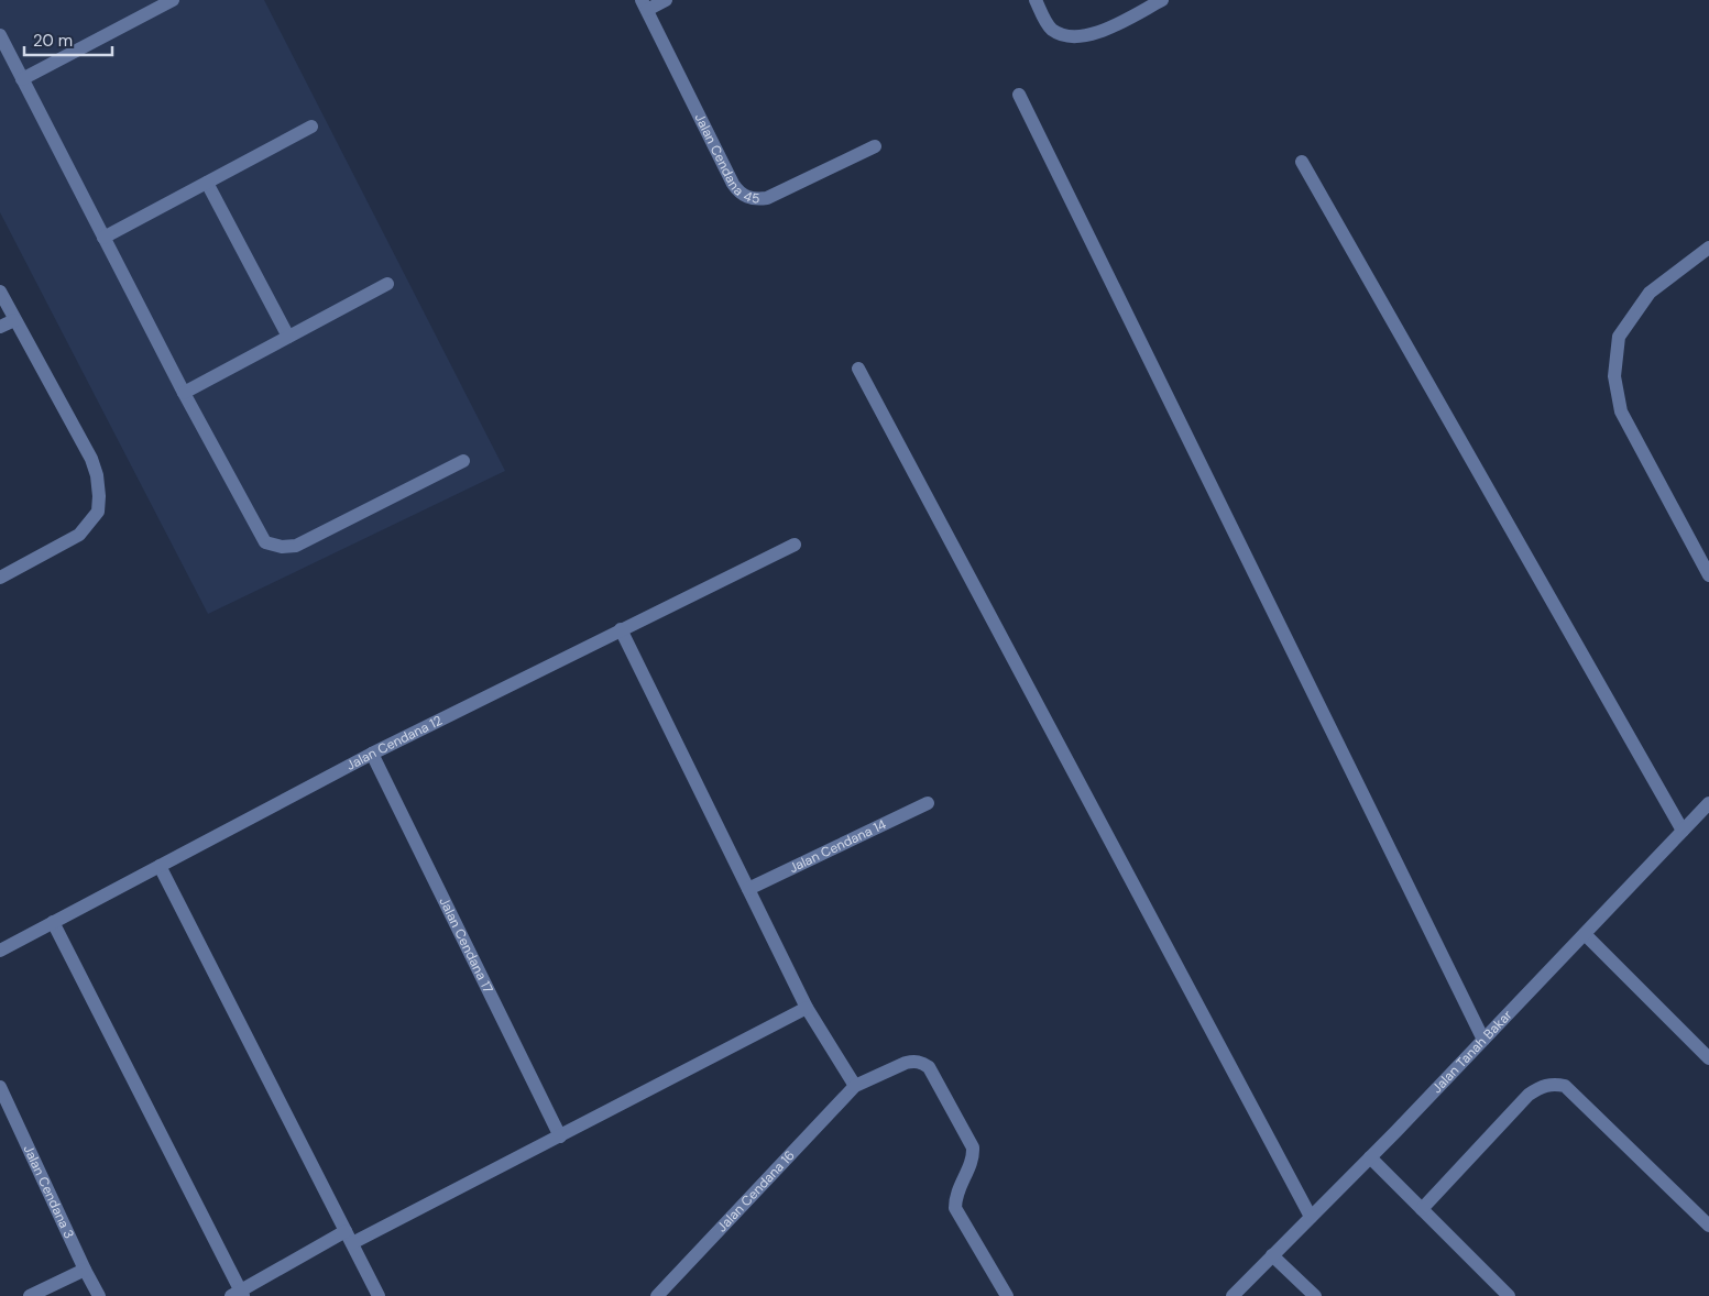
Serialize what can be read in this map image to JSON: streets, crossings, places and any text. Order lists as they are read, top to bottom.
{
  "streets": {
    "street": [
      "Jalan Cendana 45",
      "Jalan Cendana 12",
      "Jalan Cendana 14",
      "Jalan Cendana 17",
      "Jalan Tanah Bakar",
      "Jalan Cendana 16",
      "Jalan Cendana 3"
    ]
  },
  "crossings": [
    ["Jalan Cendana 12", "Jalan Cendana 17"]
  ],
  "scale_bar": "20 m"
}
